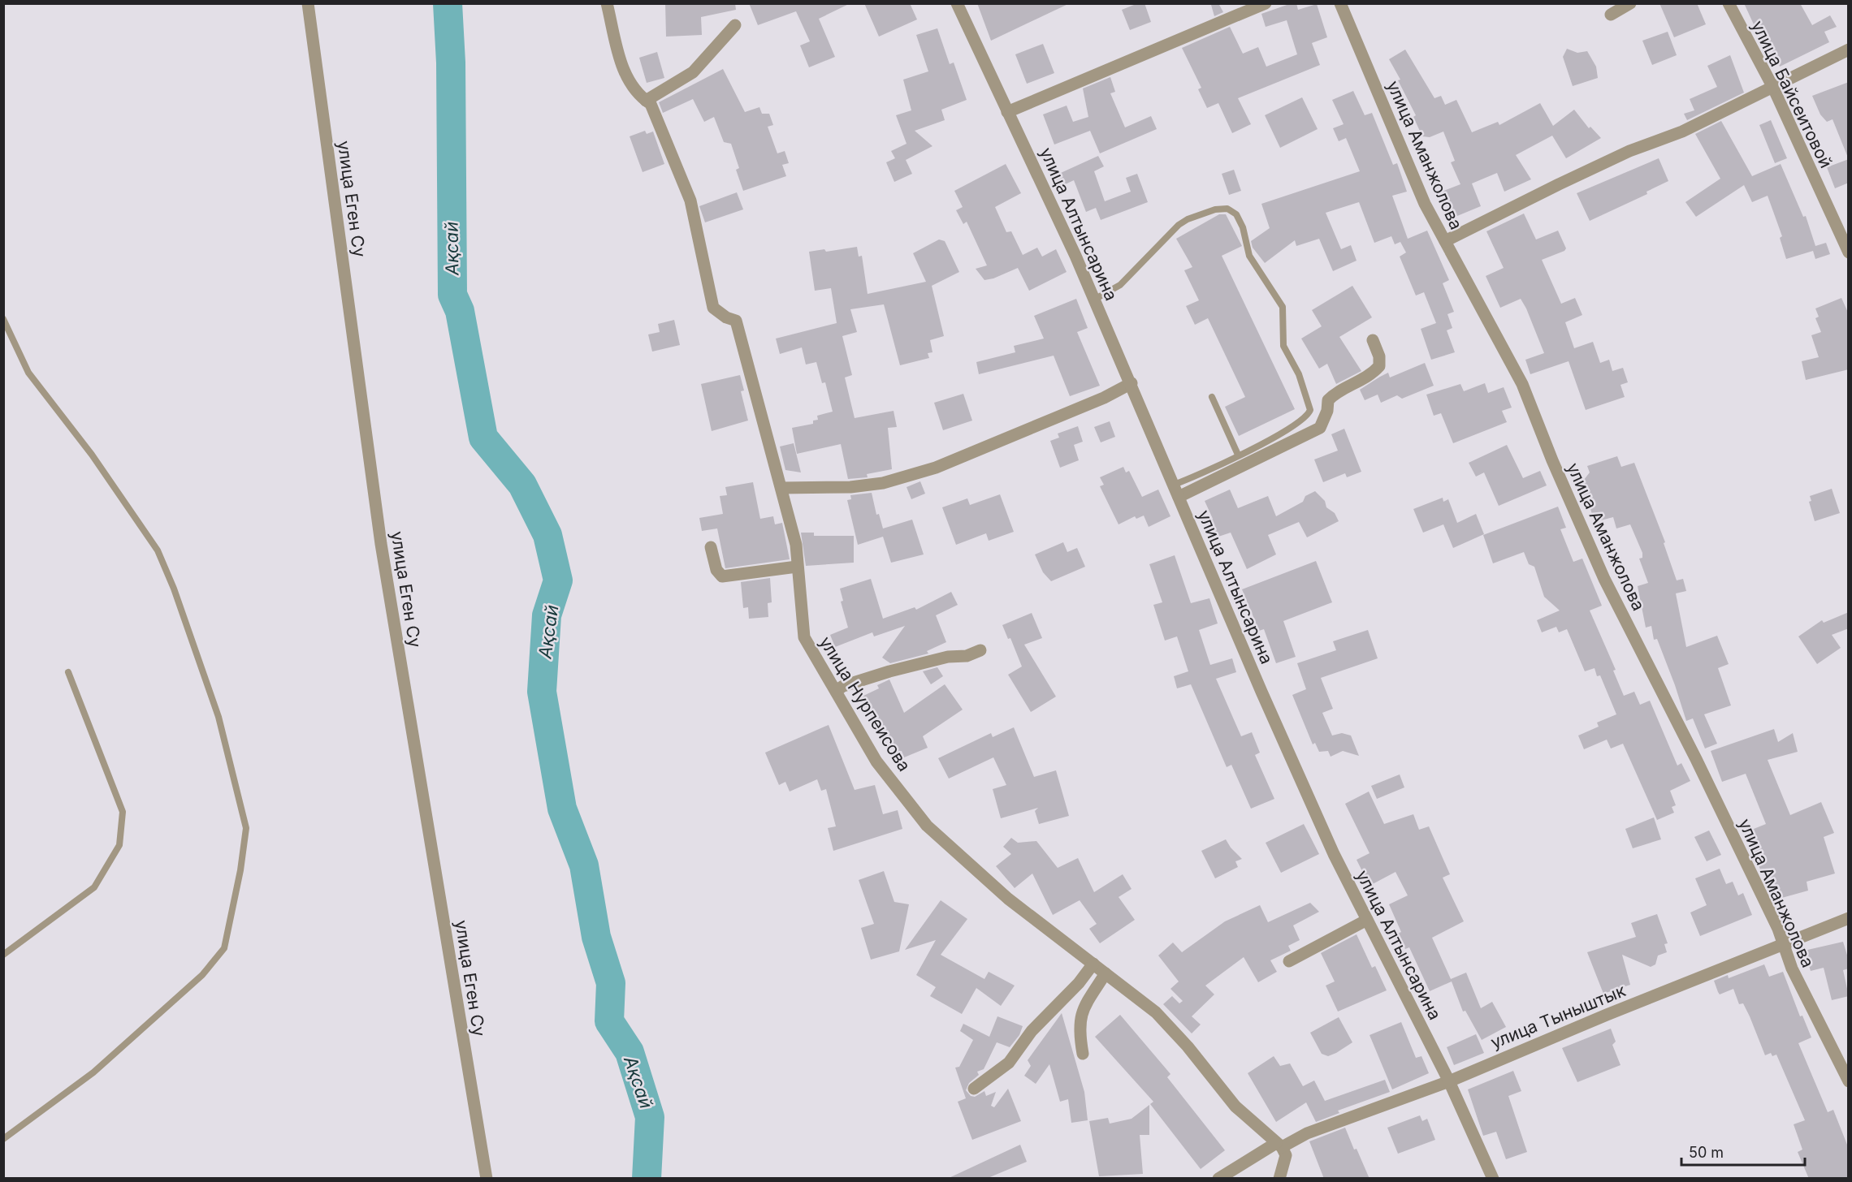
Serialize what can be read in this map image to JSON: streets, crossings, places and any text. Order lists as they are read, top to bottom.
{
  "streets": {
    "street": [
      "улица Байсеитовой",
      "улица Аманжолова",
      "улица Еген Су",
      "улица Алтынсарина",
      "улица Нурпеисова",
      "улица Тыныштык"
    ]
  },
  "crossings": [
    ["улица Аманжолова", "улица Тыныштык"],
    ["улица Алтынсарина", "улица Тыныштык"],
    ["улица Нурпеисова", "улица Тыныштык"]
  ],
  "water": ["Ақсай"],
  "scale_bar": "50 m"
}
